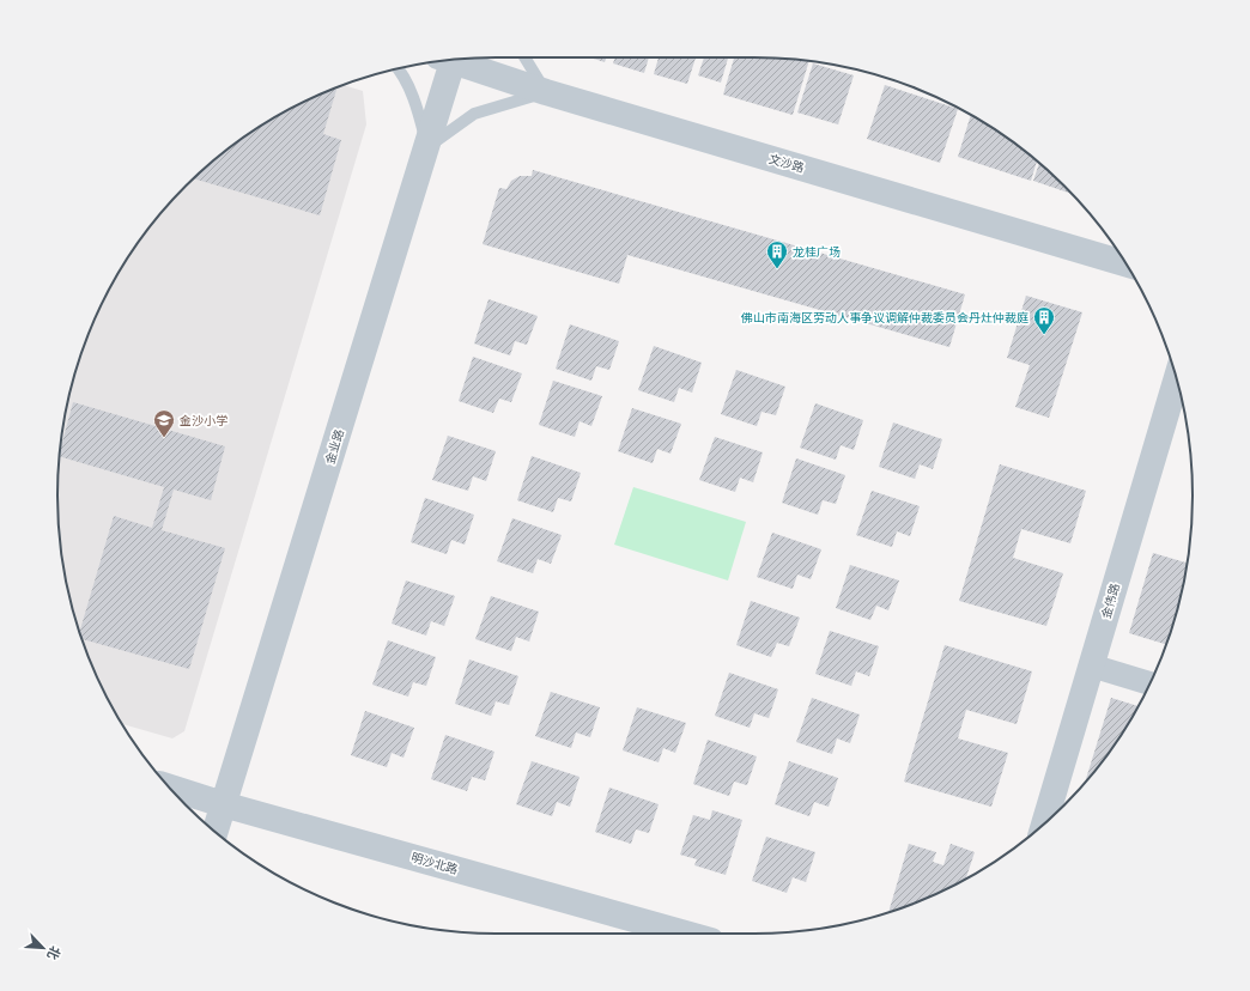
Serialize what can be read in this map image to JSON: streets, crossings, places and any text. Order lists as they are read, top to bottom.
{
  "streets": {
    "street": [
      "文沙路",
      "金业路",
      "金伟路",
      "明沙北路"
    ]
  },
  "crossings": [
    ["金业路", "明沙北路"]
  ],
  "places": {
    "building": ["龙桂广场", "佛山市南海区劳动人事争议调解仲裁委员会丹灶仲裁庭"],
    "school or university": ["金沙小学"]
  },
  "north": "bottom right"
}
